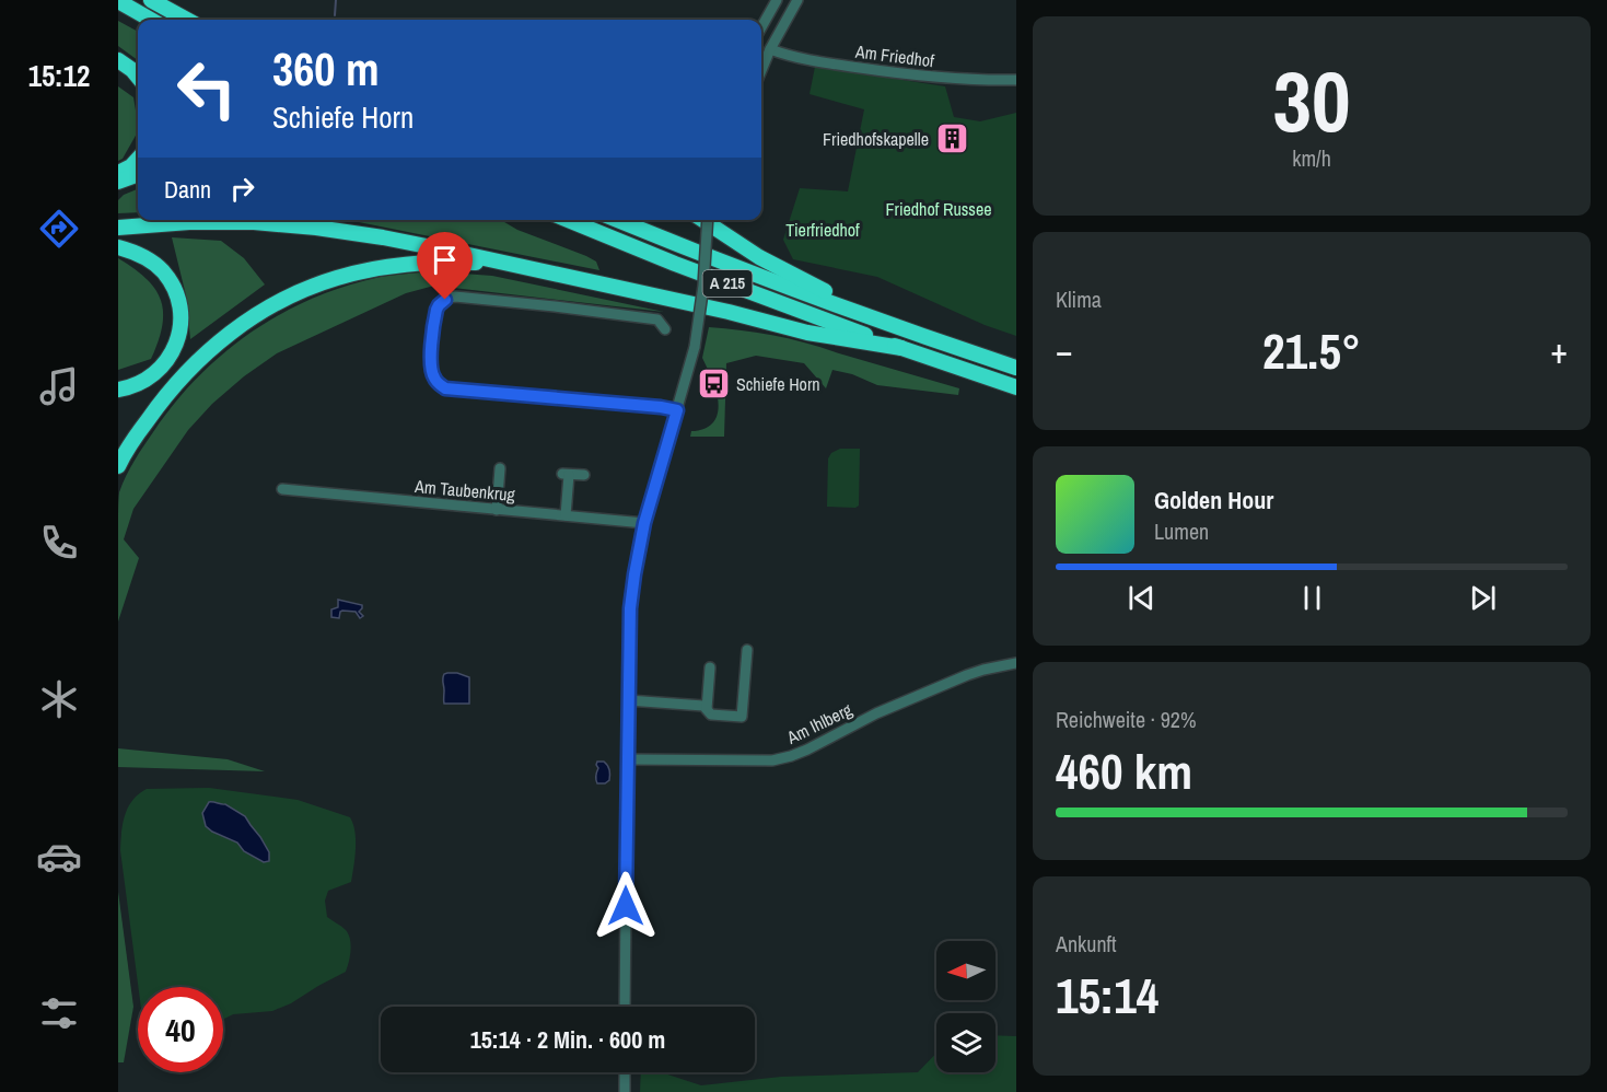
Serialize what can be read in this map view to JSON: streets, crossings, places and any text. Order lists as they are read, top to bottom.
{
  "streets": {
    "highway": ["A 215"],
    "street": ["Am Friedhof", "Am Taubenkrug", "Am Ihlberg"]
  },
  "parks": ["Friedhof Russee", "Tierfriedhof"],
  "places": {
    "building": ["Friedhofskapelle"],
    "bus stop": ["Schiefe Horn"]
  },
  "north": "left",
  "page": {
    "tabs": "15:12",
    "tile": [
      ["30", "km/h"],
      "Klima",
      ["Reichweite · 92%", "460 km"],
      ["Ankunft", "15:14"]
    ],
    "turn": ["360 m", "Schiefe Horn"],
    "then": "Dann",
    "heat": ["−", "21.5°", "+"],
    "song": ["Golden Hour", "Lumen"],
    "limit": "40",
    "trip": "15:14 · 2 Min. · 600 m"
  }
}
